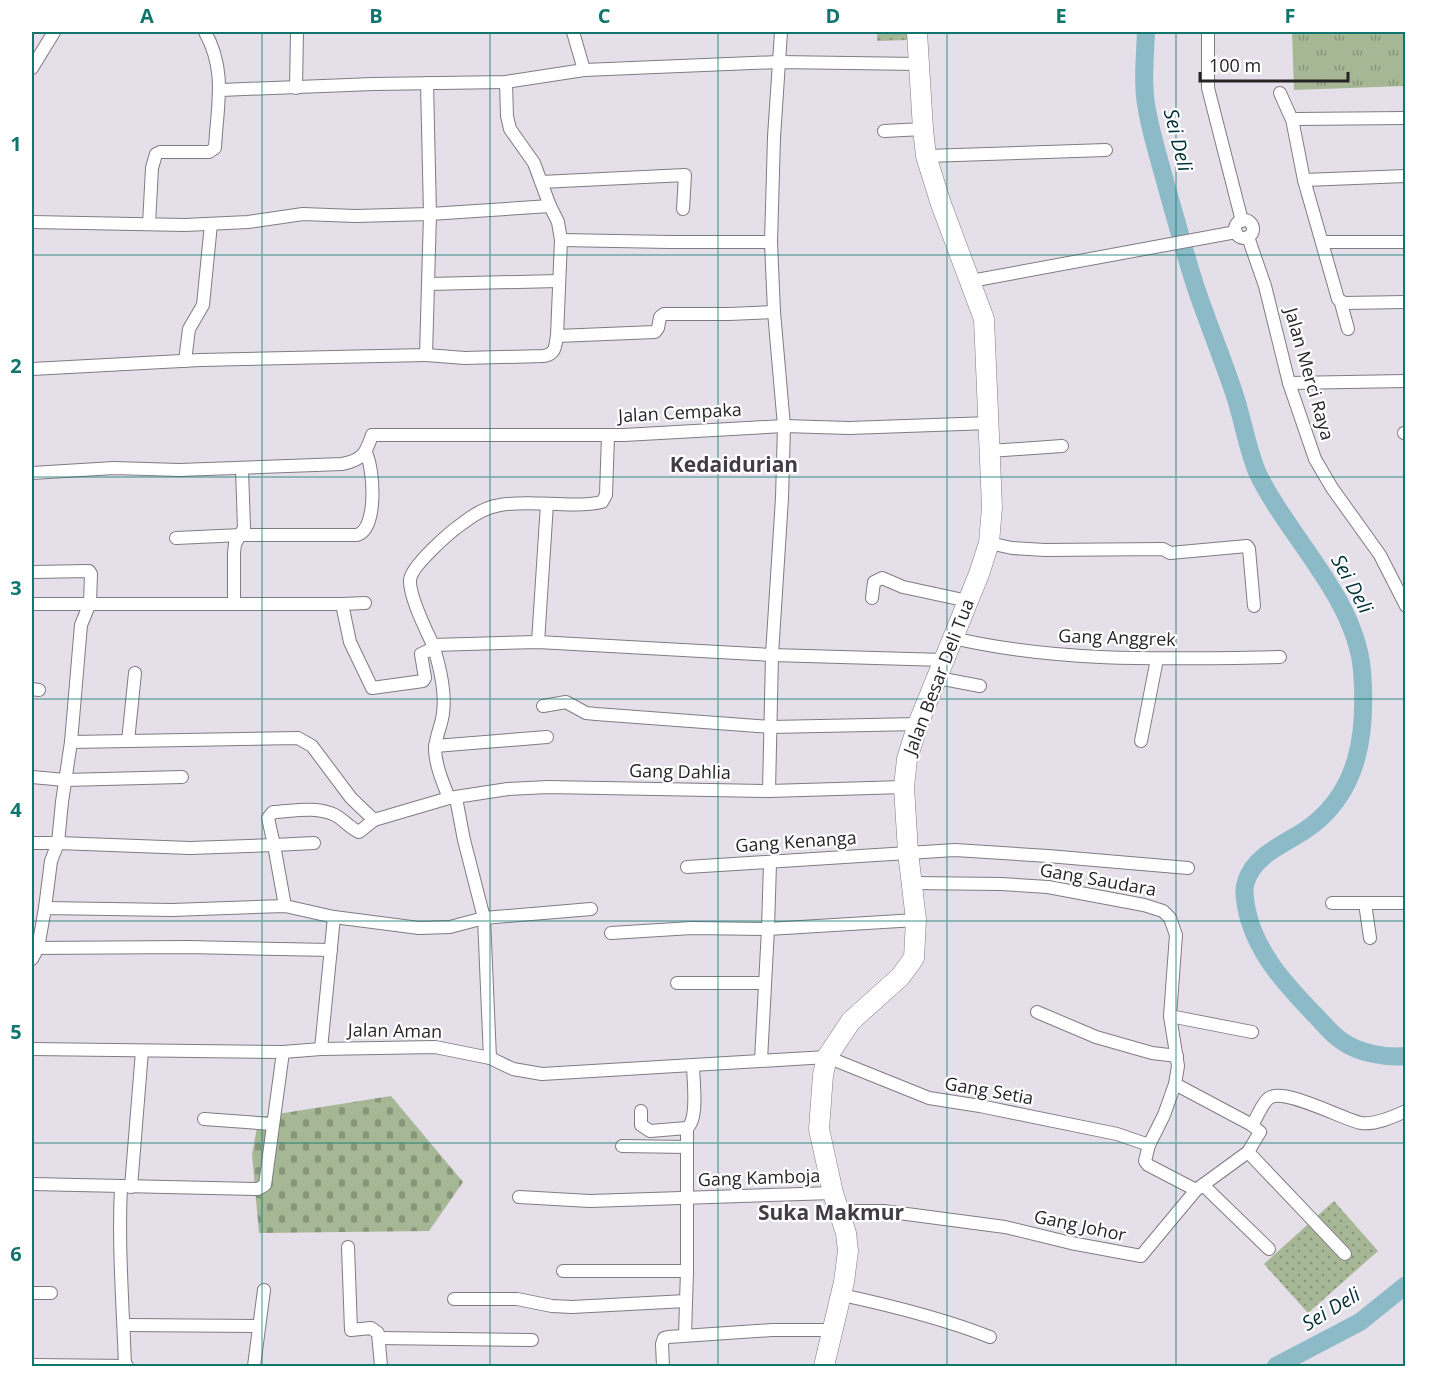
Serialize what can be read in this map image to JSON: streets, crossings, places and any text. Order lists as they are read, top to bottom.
{
  "streets": {
    "main road": ["Jalan Besar Deli Tua"],
    "street": [
      "Jalan Merci Raya",
      "Jalan Cempaka",
      "Gang Anggrek",
      "Gang Dahlia",
      "Gang Kenanga",
      "Gang Saudara",
      "Jalan Aman",
      "Gang Setia",
      "Gang Kamboja",
      "Gang Johor"
    ]
  },
  "crossings": [
    ["Jalan Cempaka", "Jalan Besar Deli Tua"],
    ["Gang Anggrek", "Jalan Besar Deli Tua"],
    ["Jalan Besar Deli Tua", "Gang Dahlia"],
    ["Jalan Besar Deli Tua", "Gang Kenanga"],
    ["Jalan Besar Deli Tua", "Gang Saudara"],
    ["Jalan Besar Deli Tua", "Jalan Aman"],
    ["Jalan Besar Deli Tua", "Gang Setia"],
    ["Jalan Besar Deli Tua", "Gang Kamboja"],
    ["Jalan Besar Deli Tua", "Gang Johor"],
    ["Gang Saudara", "Gang Setia"],
    ["Jalan Aman", "Gang Setia"],
    ["Gang Kamboja", "Gang Johor"]
  ],
  "districts": ["Kedaidurian", "Suka Makmur"],
  "water": ["Sei Deli"],
  "scale_bar": "100 m",
  "grid": {
    "columns": [
      "A",
      "B",
      "C",
      "D",
      "E",
      "F"
    ],
    "rows": [
      "1",
      "2",
      "3",
      "4",
      "5",
      "6"
    ]
  }
}
